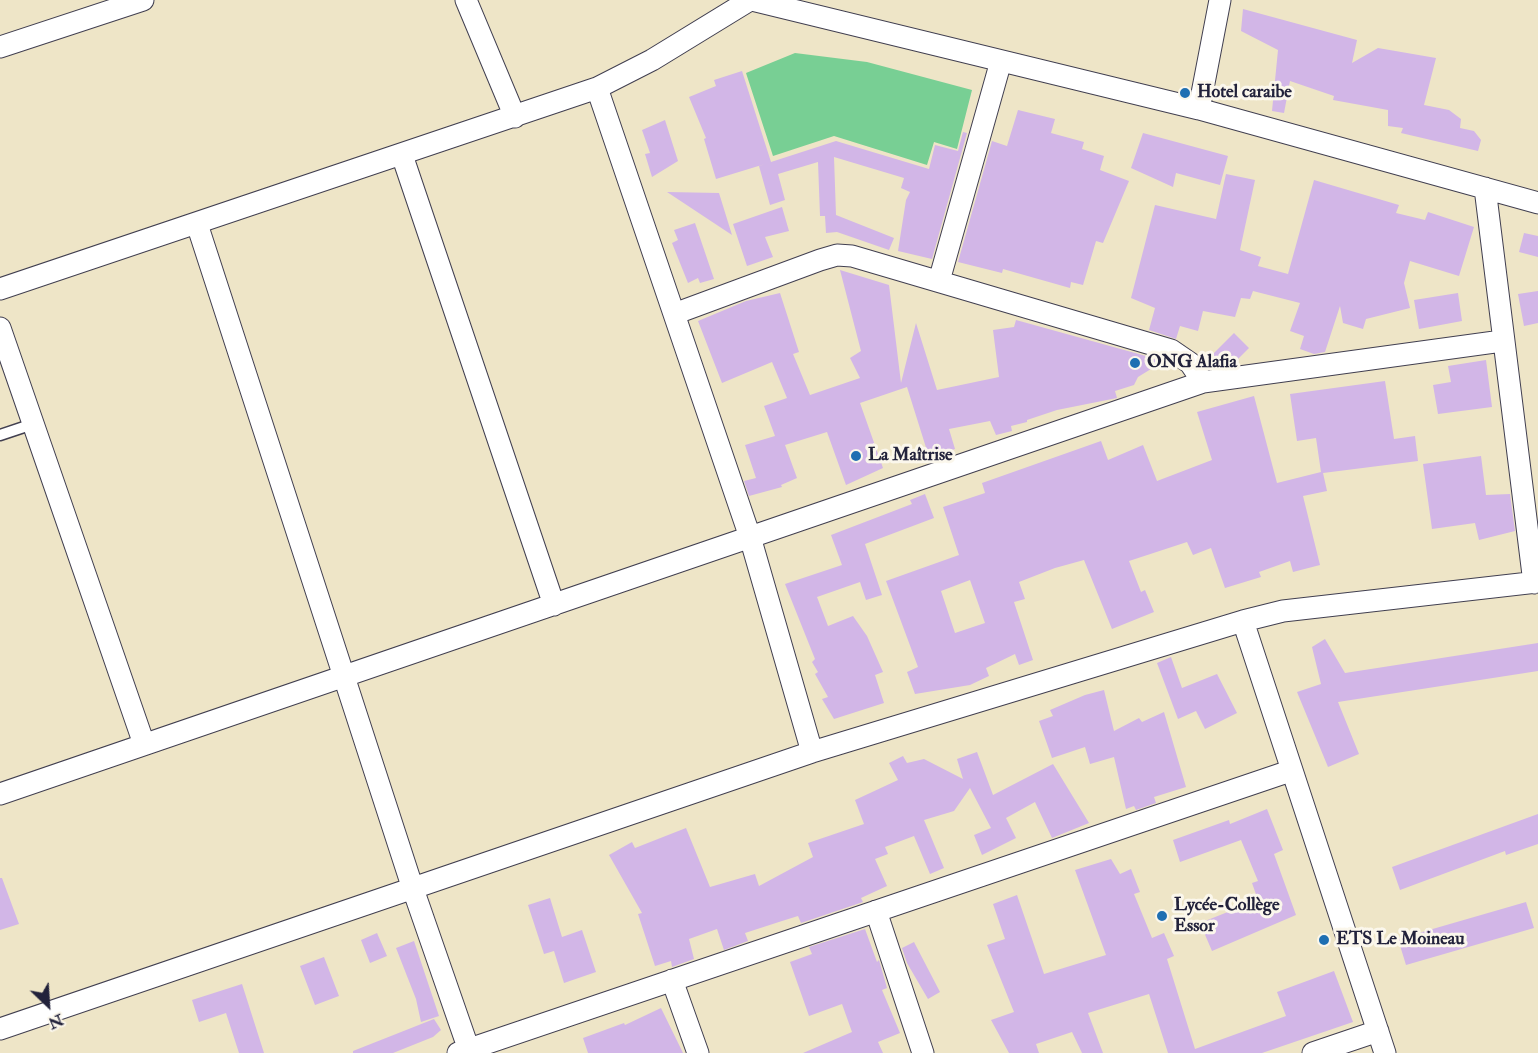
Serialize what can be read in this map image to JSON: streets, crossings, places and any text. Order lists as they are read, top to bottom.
{
  "places": [
    "Hotel caraibe",
    "ONG Alafia",
    "La Maîtrise",
    "Lycée-Collège Essor",
    "ETS Le Moineau"
  ],
  "north": "bottom right"
}
